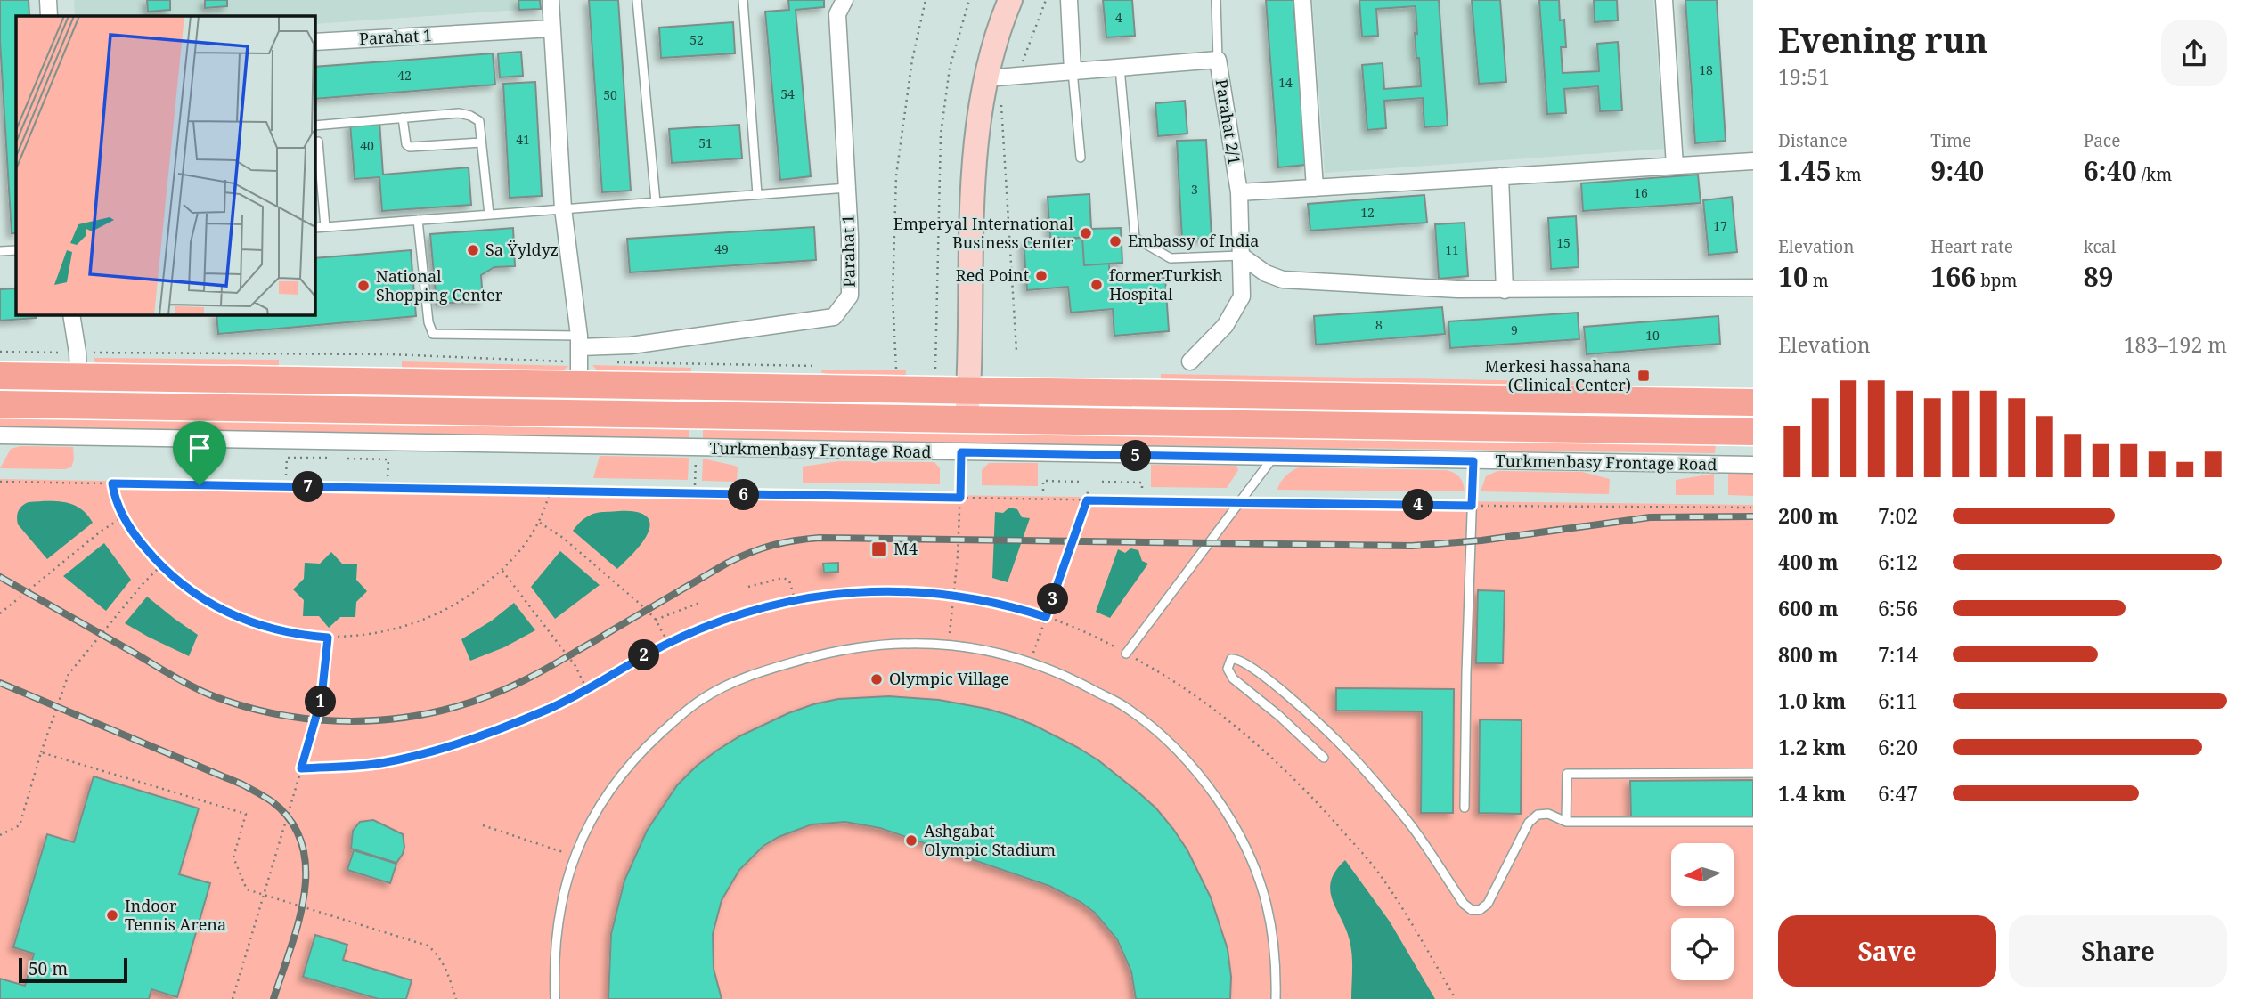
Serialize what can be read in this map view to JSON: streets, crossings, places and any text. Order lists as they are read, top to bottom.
{
  "streets": {
    "street": ["Parahat 1", "Parahat 2/1", "Turkmenbasy Frontage Road"]
  },
  "places": {
    "other": [
      "Emperyal International Business Center",
      "Embassy of India",
      "Sa Ÿyldyz",
      "Red Point",
      "formerTurkish Hospital",
      "National Shopping Center",
      "Olympic Village",
      "Ashgabat Olympic Stadium",
      "Indoor Tennis Arena"
    ],
    "transit": ["Merkesi hassahana (Clinical Center)", "M4"]
  },
  "house_numbers": [
    "4",
    "52",
    "18",
    "42",
    "14",
    "54",
    "50",
    "41",
    "51",
    "40",
    "3",
    "16",
    "12",
    "17",
    "15",
    "49",
    "11",
    "8",
    "9",
    "10"
  ],
  "scale_bar": "50 m",
  "north": "left",
  "page": {
    "heading": ["Evening run", "19:51"],
    "stats": [
      ["Distance", "1.45 km"],
      ["Time", "9:40"],
      ["Pace", "6:40 /km"],
      ["Elevation", "10 m"],
      ["Heart rate", "166 bpm"],
      ["kcal", "89"]
    ],
    "chart": ["Elevation", "183–192 m"],
    "pins": [
      "5",
      "7",
      "6",
      "4",
      "3",
      "2",
      "1"
    ],
    "list": [
      {
        "name": "200 m",
        "note": "7:02"
      },
      {
        "name": "400 m",
        "note": "6:12"
      },
      {
        "name": "600 m",
        "note": "6:56"
      },
      {
        "name": "800 m",
        "note": "7:14"
      },
      {
        "name": "1.0 km",
        "note": "6:11"
      },
      {
        "name": "1.2 km",
        "note": "6:20"
      },
      {
        "name": "1.4 km",
        "note": "6:47"
      }
    ],
    "buttons": ["Save", "Share"],
    "scale": "50 m"
  }
}
